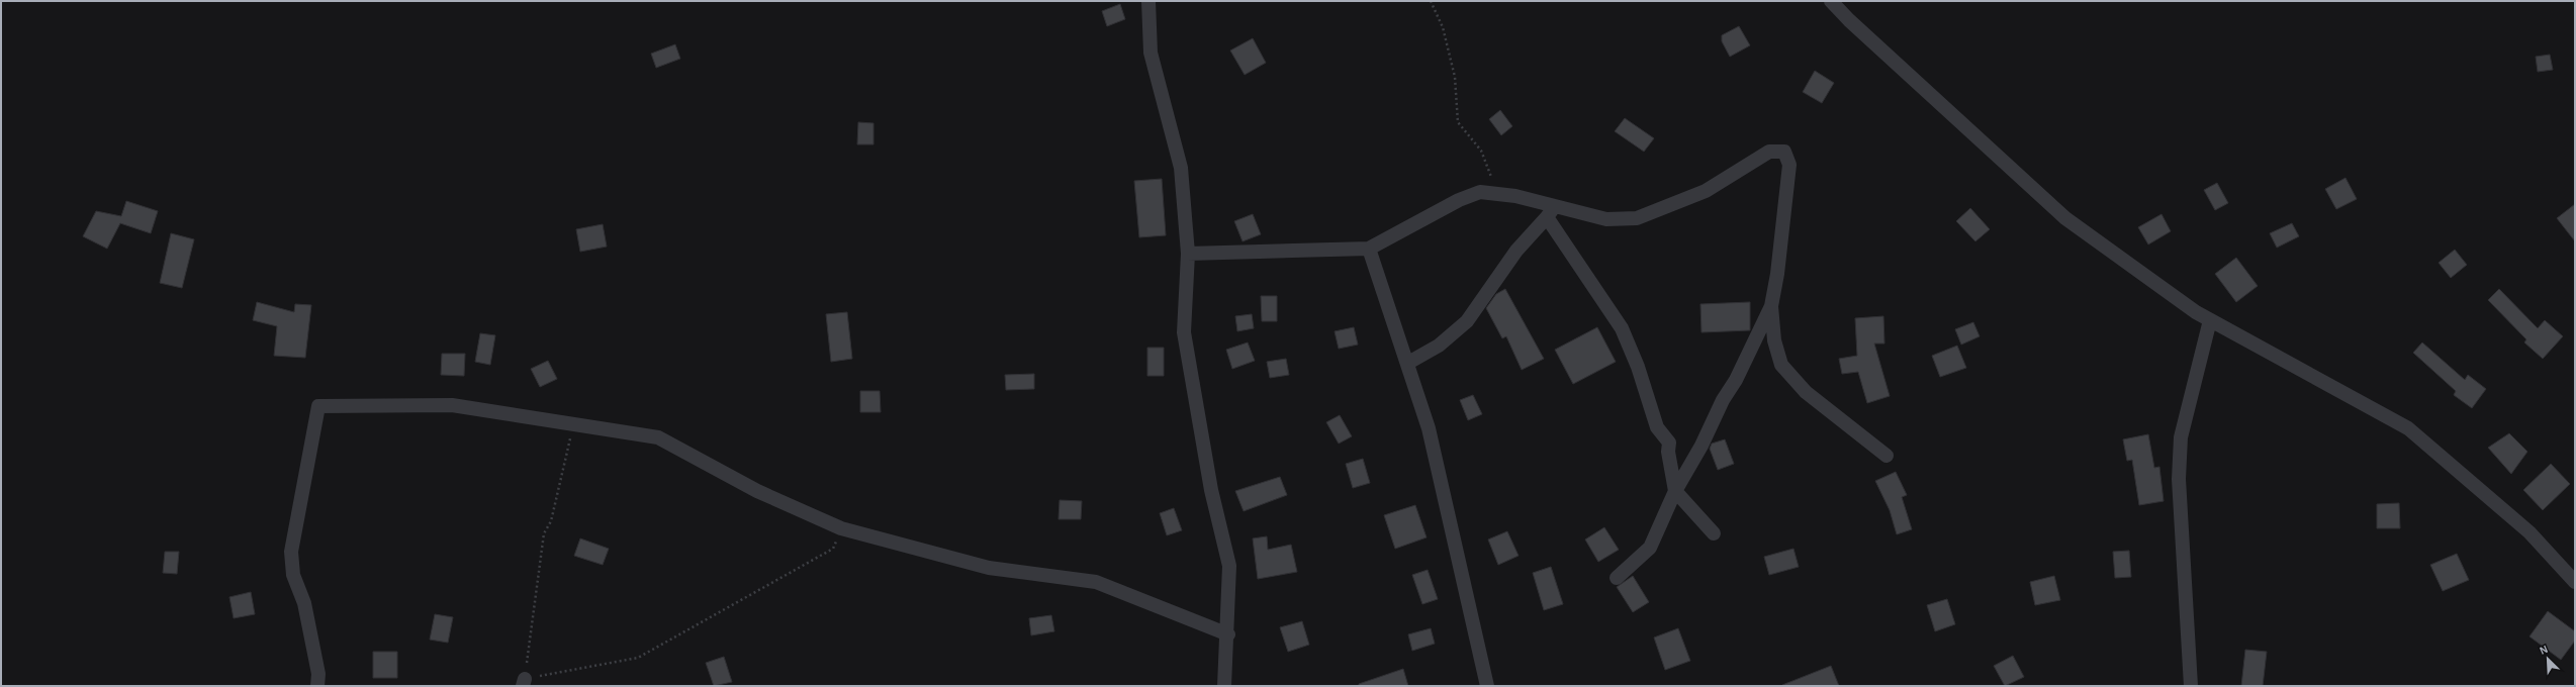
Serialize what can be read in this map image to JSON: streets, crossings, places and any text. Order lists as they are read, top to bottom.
{
  "north": "top left"
}
